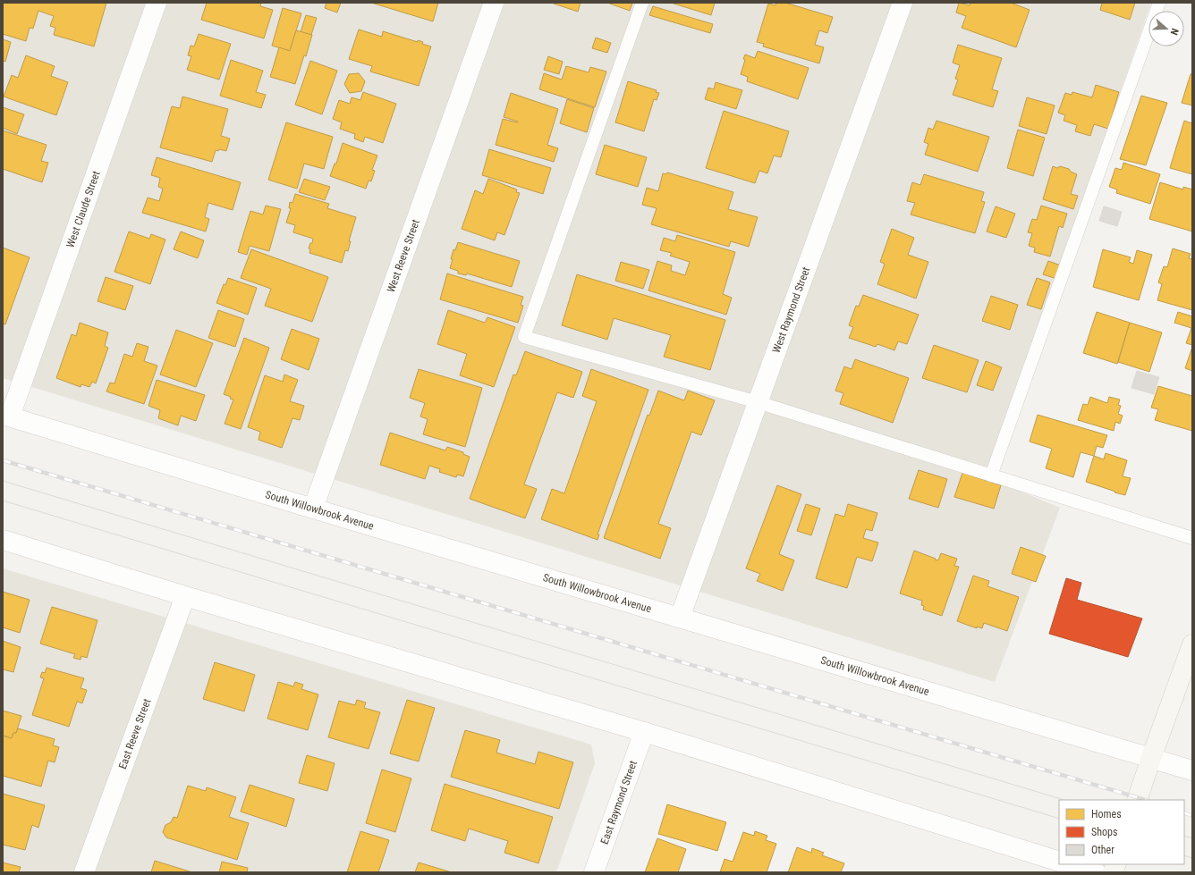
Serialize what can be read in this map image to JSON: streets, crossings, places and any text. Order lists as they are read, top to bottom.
{
  "streets": {
    "street": [
      "West Claude Street",
      "West Reeve Street",
      "West Raymond Street",
      "South Willowbrook Avenue",
      "East Reeve Street",
      "East Raymond Street"
    ]
  },
  "crossings": [
    ["West Claude Street", "South Willowbrook Avenue"],
    ["West Reeve Street", "South Willowbrook Avenue"],
    ["West Raymond Street", "South Willowbrook Avenue"]
  ],
  "legend": ["Homes", "Shops", "Other"],
  "north": "right"
}
